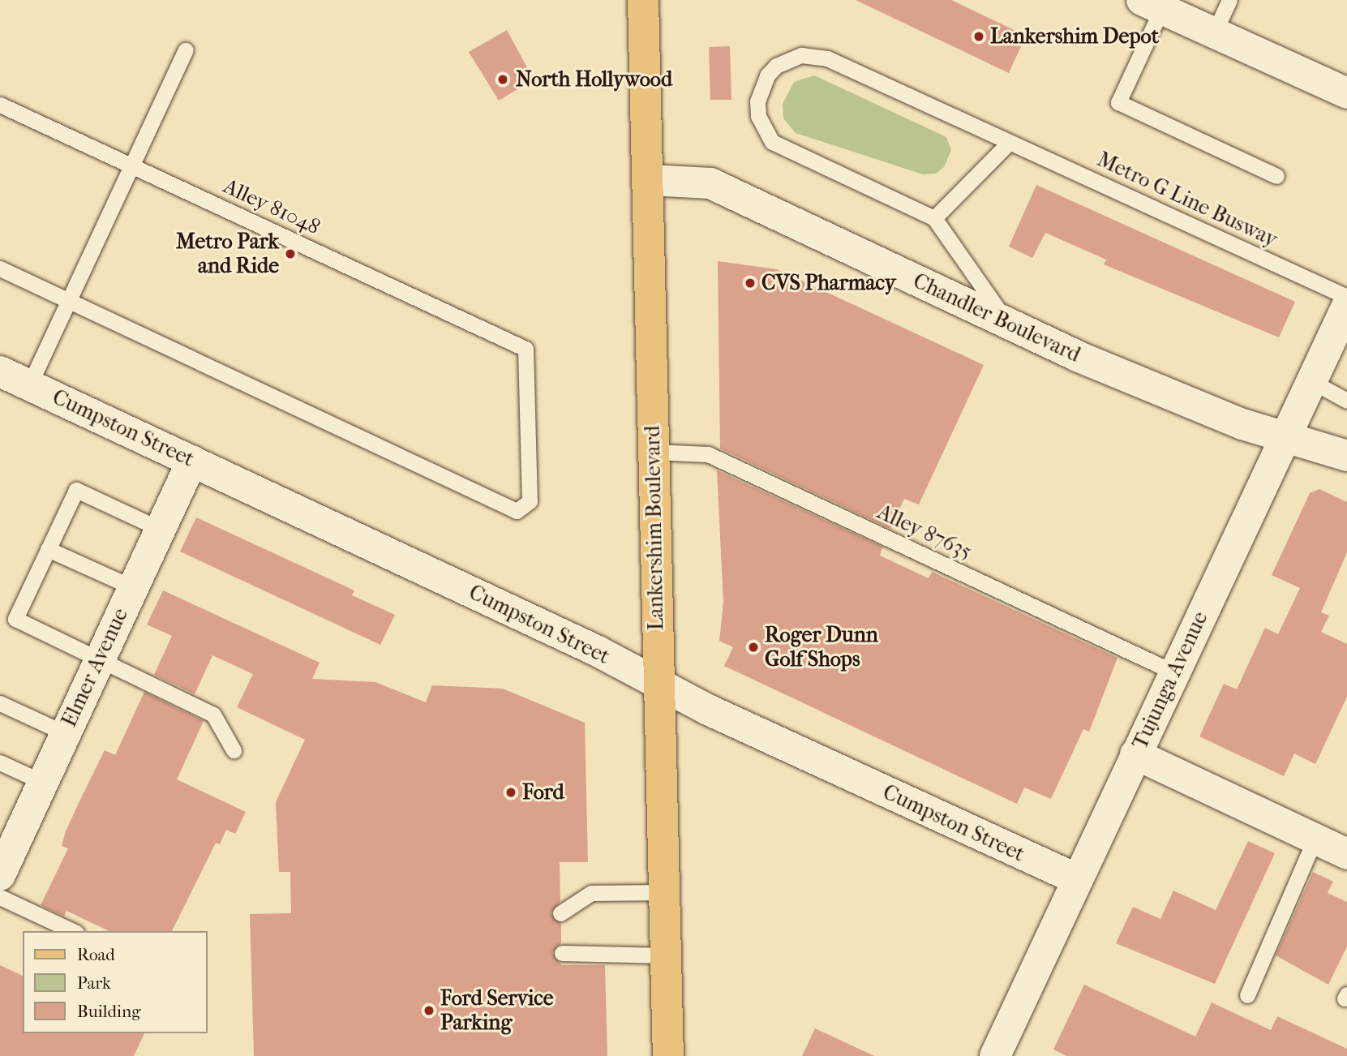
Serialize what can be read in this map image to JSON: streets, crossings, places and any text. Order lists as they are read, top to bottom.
{
  "streets": {
    "main road": ["Lankershim Boulevard"],
    "street": [
      "Chandler Boulevard",
      "Cumpston Street",
      "Elmer Avenue",
      "Tujunga Avenue"
    ],
    "lane": ["Metro G Line Busway", "Alley 81048", "Alley 87635"]
  },
  "crossings": [
    ["Chandler Boulevard", "Lankershim Boulevard"],
    ["Chandler Boulevard", "Tujunga Avenue"],
    ["Cumpston Street", "Lankershim Boulevard"],
    ["Cumpston Street", "Elmer Avenue"],
    ["Cumpston Street", "Tujunga Avenue"],
    ["Lankershim Boulevard", "Alley 87635"],
    ["Alley 87635", "Tujunga Avenue"]
  ],
  "places": [
    "Lankershim Depot",
    "North Hollywood",
    "Metro Park and Ride",
    "CVS Pharmacy",
    "Roger Dunn Golf Shops",
    "Ford",
    "Ford Service Parking"
  ],
  "legend": ["Road", "Park", "Building"]
}
